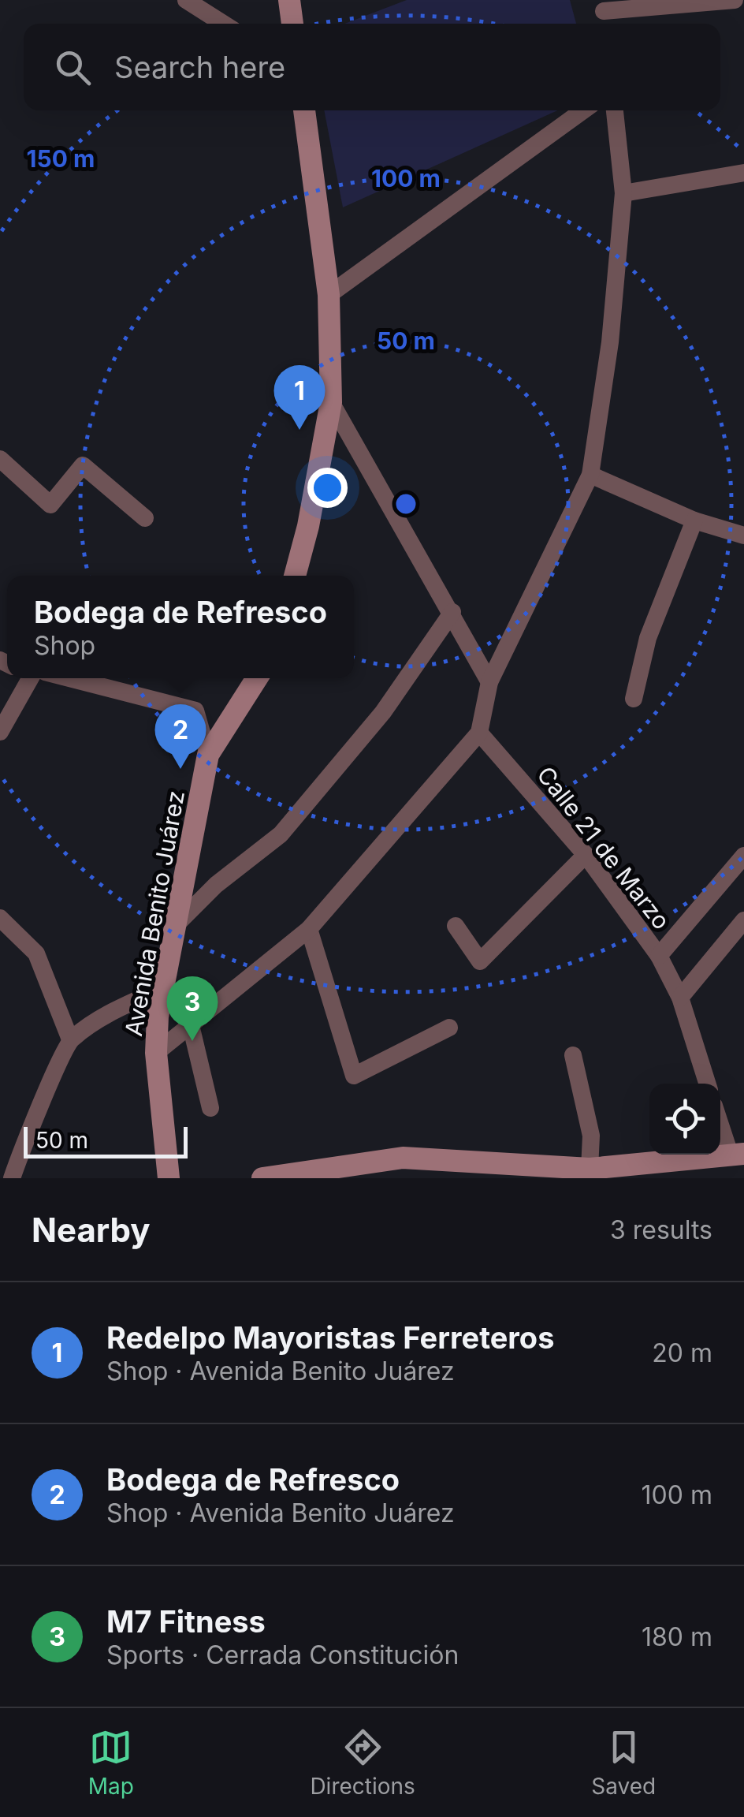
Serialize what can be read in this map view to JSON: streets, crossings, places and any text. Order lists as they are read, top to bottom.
{
  "streets": {
    "main road": ["Avenida Benito Juárez"],
    "street": ["Calle 21 de Marzo"]
  },
  "scale_bar": "50 m",
  "page": {
    "search": "Search here",
    "pins": ["1", "2", "3"],
    "popup": ["Bodega de Refresco", "Shop"],
    "scale": "50 m",
    "heading": ["Nearby", "3 results"],
    "list": [
      {
        "mark": "1",
        "name": "Redelpo Mayoristas Ferreteros",
        "note": "Shop · Avenida Benito Juárez",
        "value": "20 m"
      },
      {
        "mark": "2",
        "name": "Bodega de Refresco",
        "note": "Shop · Avenida Benito Juárez",
        "value": "100 m"
      },
      {
        "mark": "3",
        "name": "M7 Fitness",
        "note": "Sports · Cerrada Constitución",
        "value": "180 m"
      }
    ],
    "nav": ["Map", "Directions", "Saved"]
  },
  "rings": ["150 m", "100 m", "50 m"]
}
